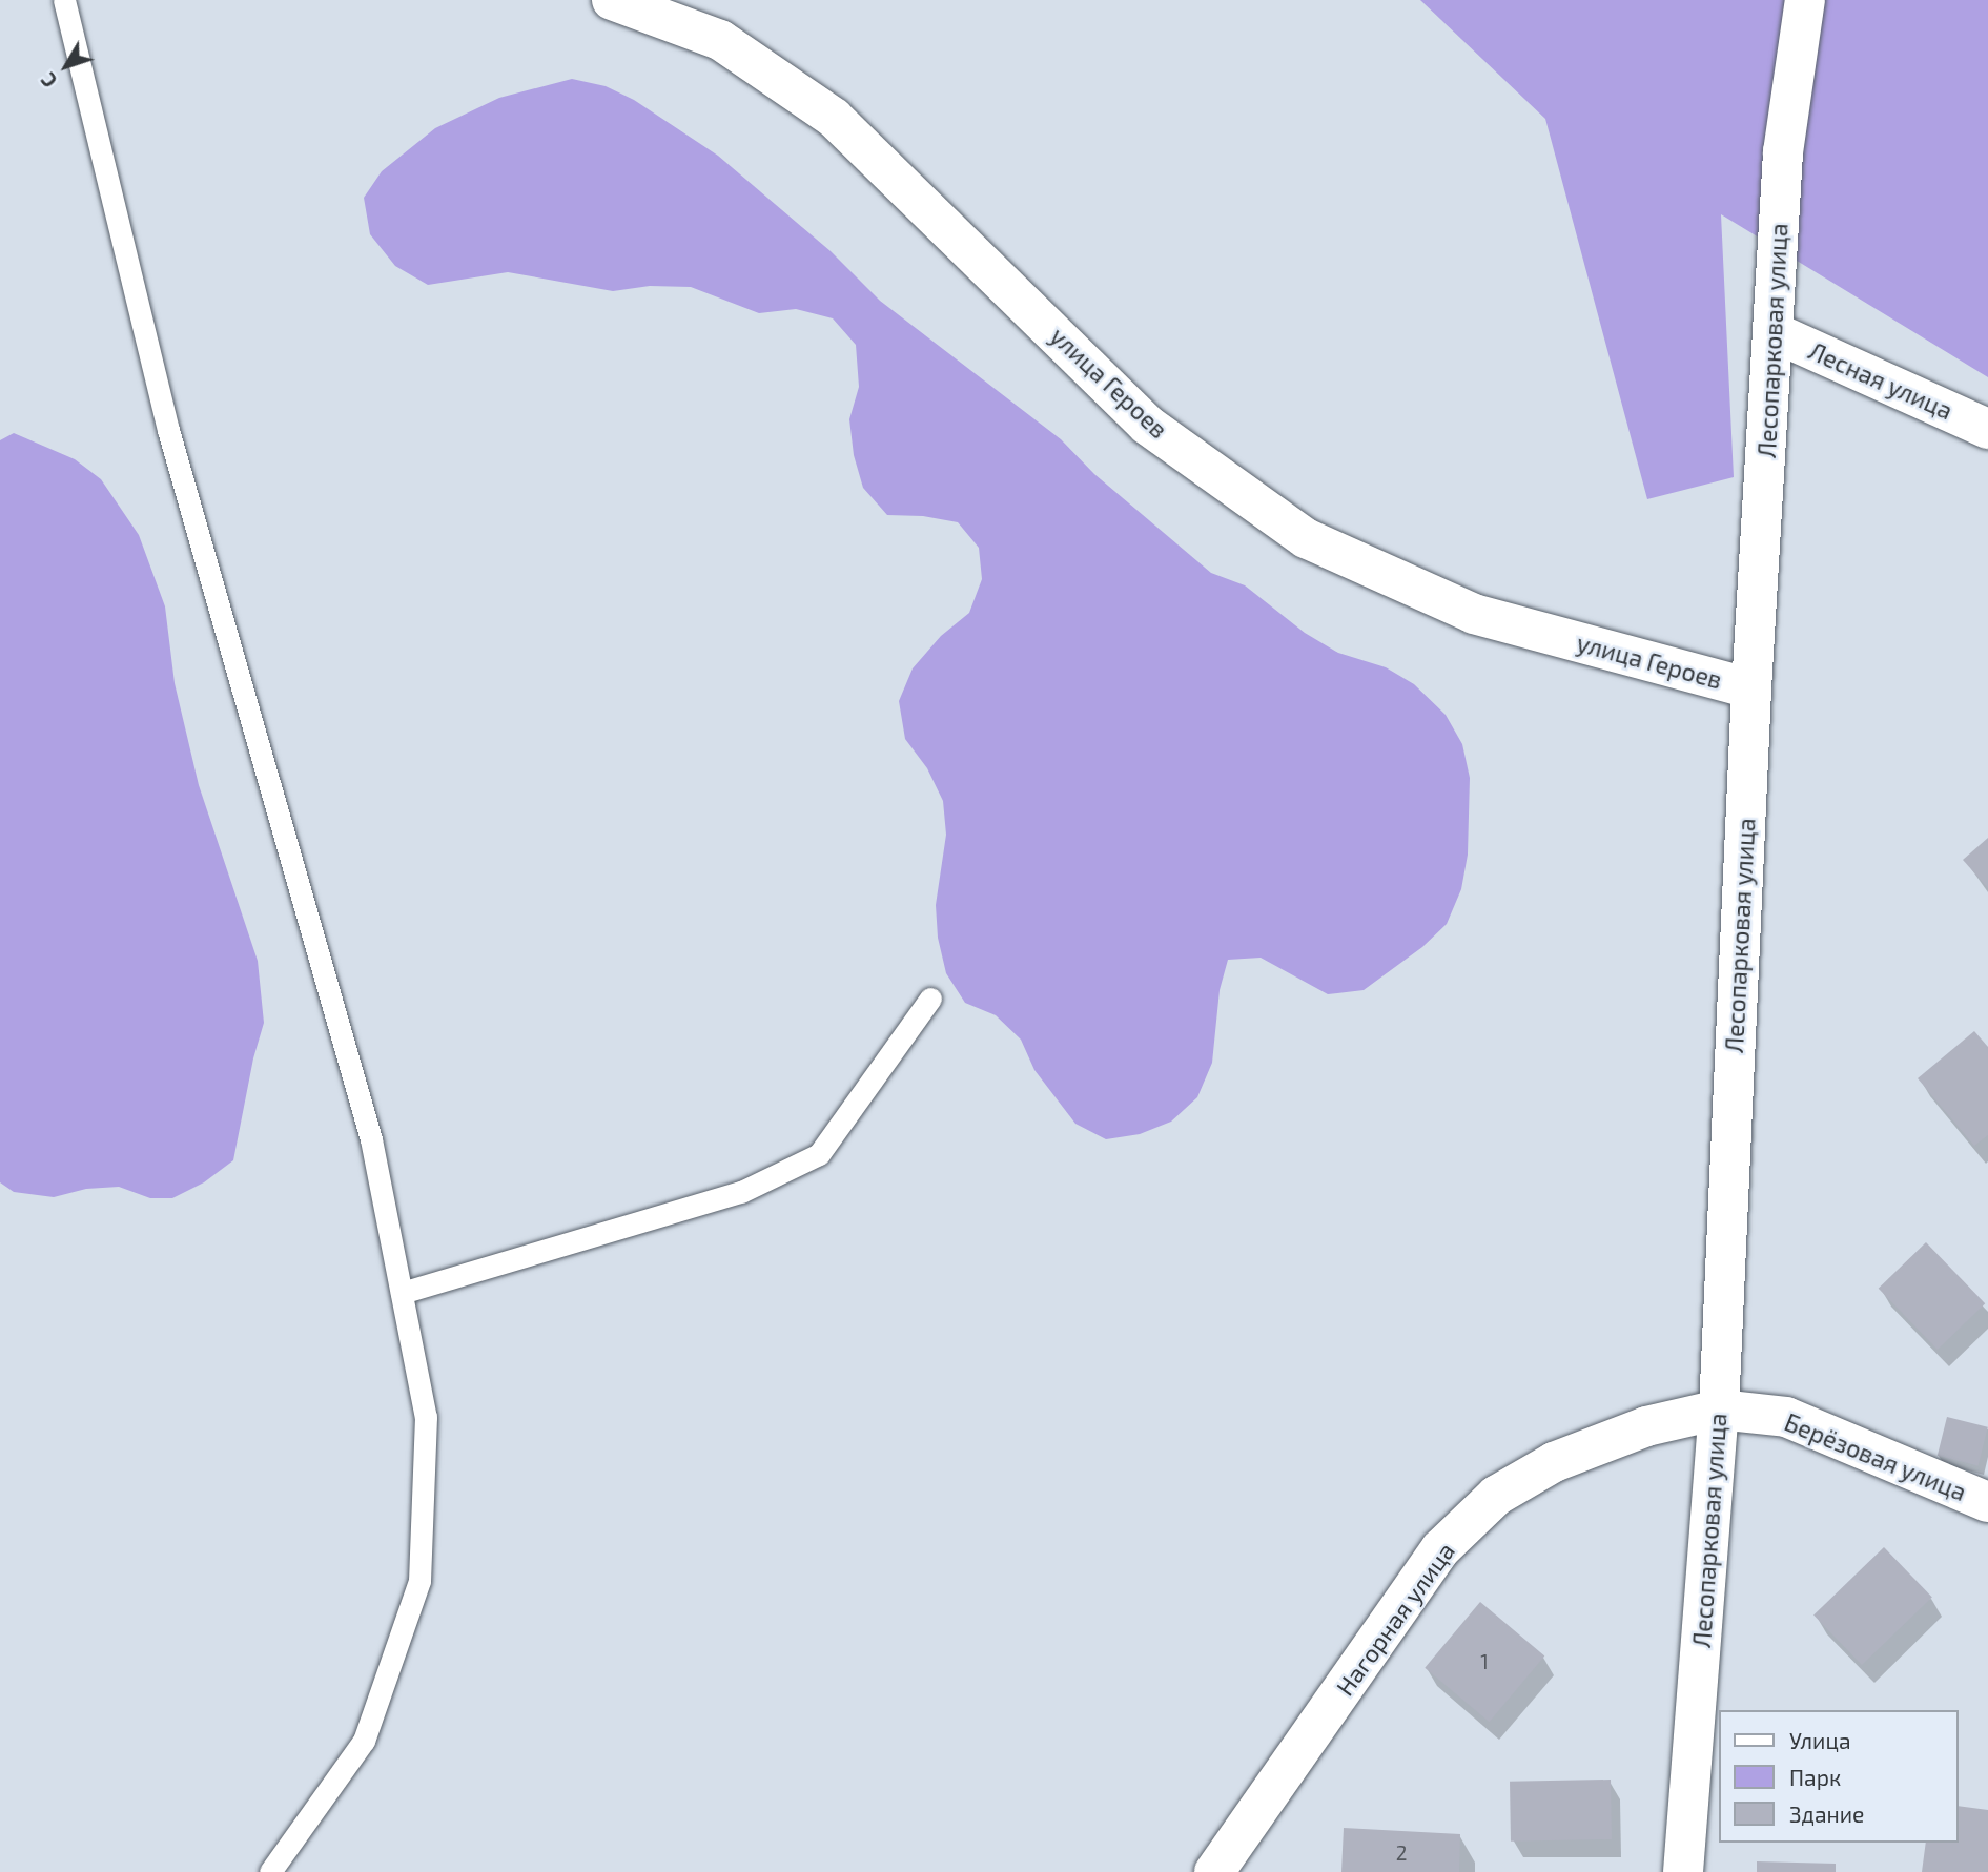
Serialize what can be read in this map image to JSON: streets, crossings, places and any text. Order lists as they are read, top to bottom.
{
  "streets": {
    "street": [
      "Лесопарковая улица",
      "Лесная улица",
      "улица Героев",
      "Берёзовая улица",
      "Нагорная улица"
    ]
  },
  "crossings": [
    ["Лесопарковая улица", "Лесная улица"],
    ["Лесопарковая улица", "улица Героев"],
    ["Лесопарковая улица", "Берёзовая улица"],
    ["Лесопарковая улица", "Нагорная улица"],
    ["Берёзовая улица", "Нагорная улица"]
  ],
  "house_numbers": ["1", "2"],
  "legend": ["Улица", "Парк", "Здание"],
  "north": "bottom left"
}
